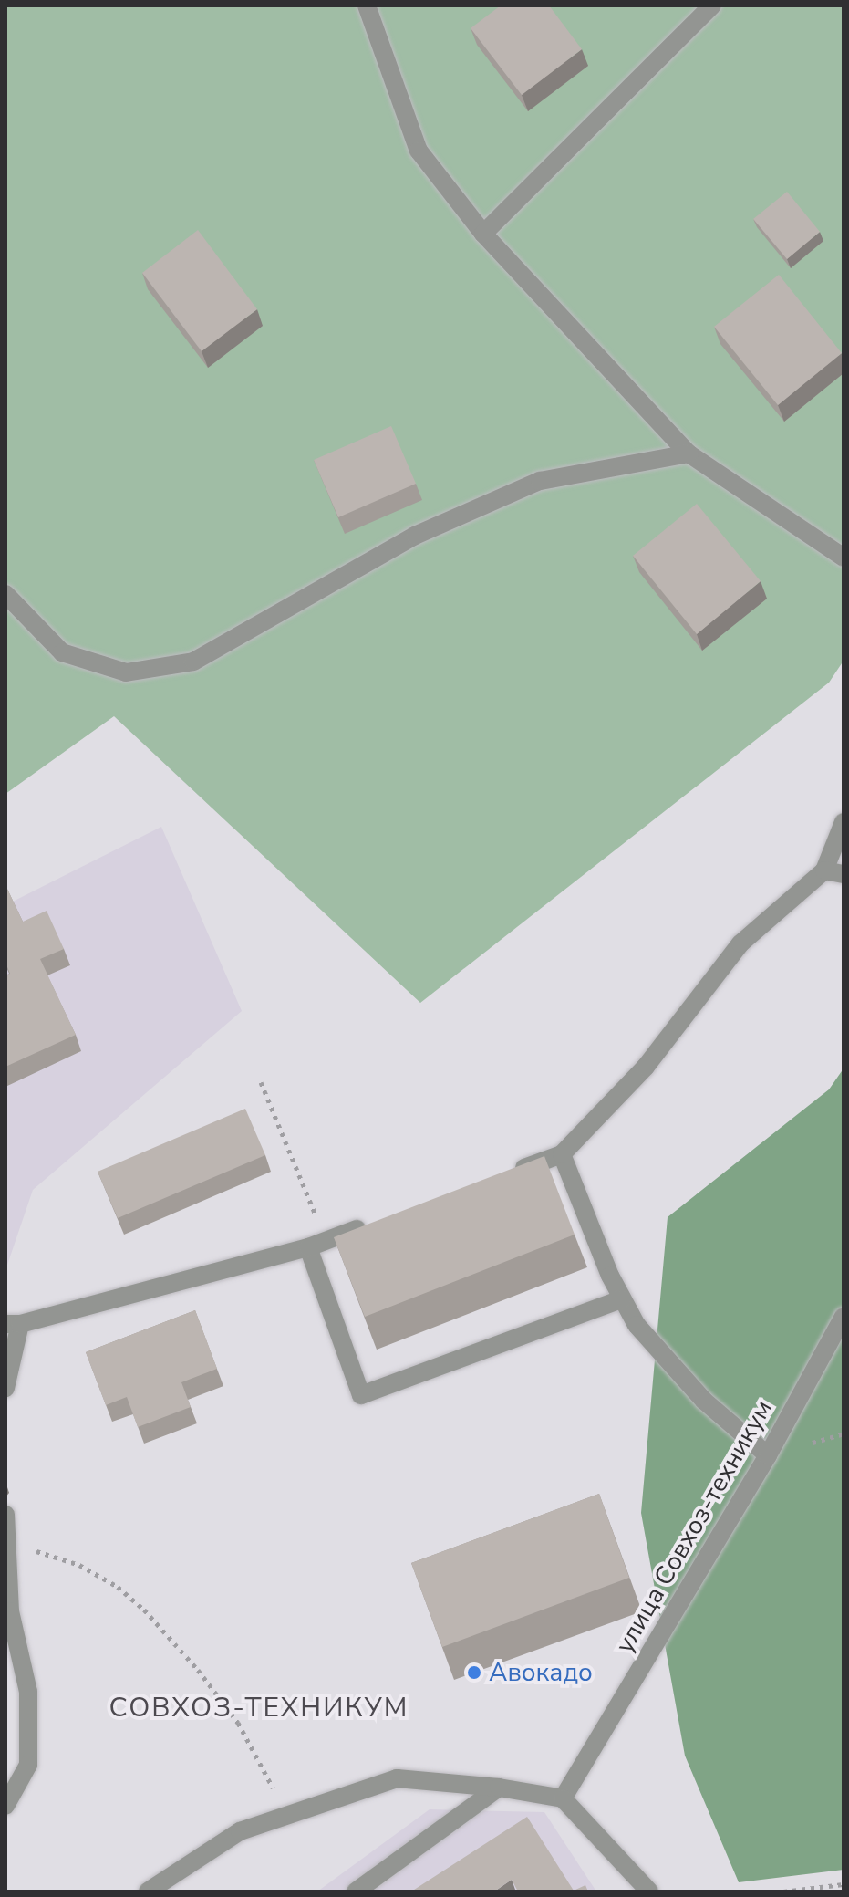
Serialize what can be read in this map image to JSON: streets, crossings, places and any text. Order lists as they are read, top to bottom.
{
  "streets": {
    "street": ["улица Совхоз-техникум"]
  },
  "districts": ["СОВХОЗ-ТЕХНИКУМ"],
  "places": ["Авокадо"]
}
